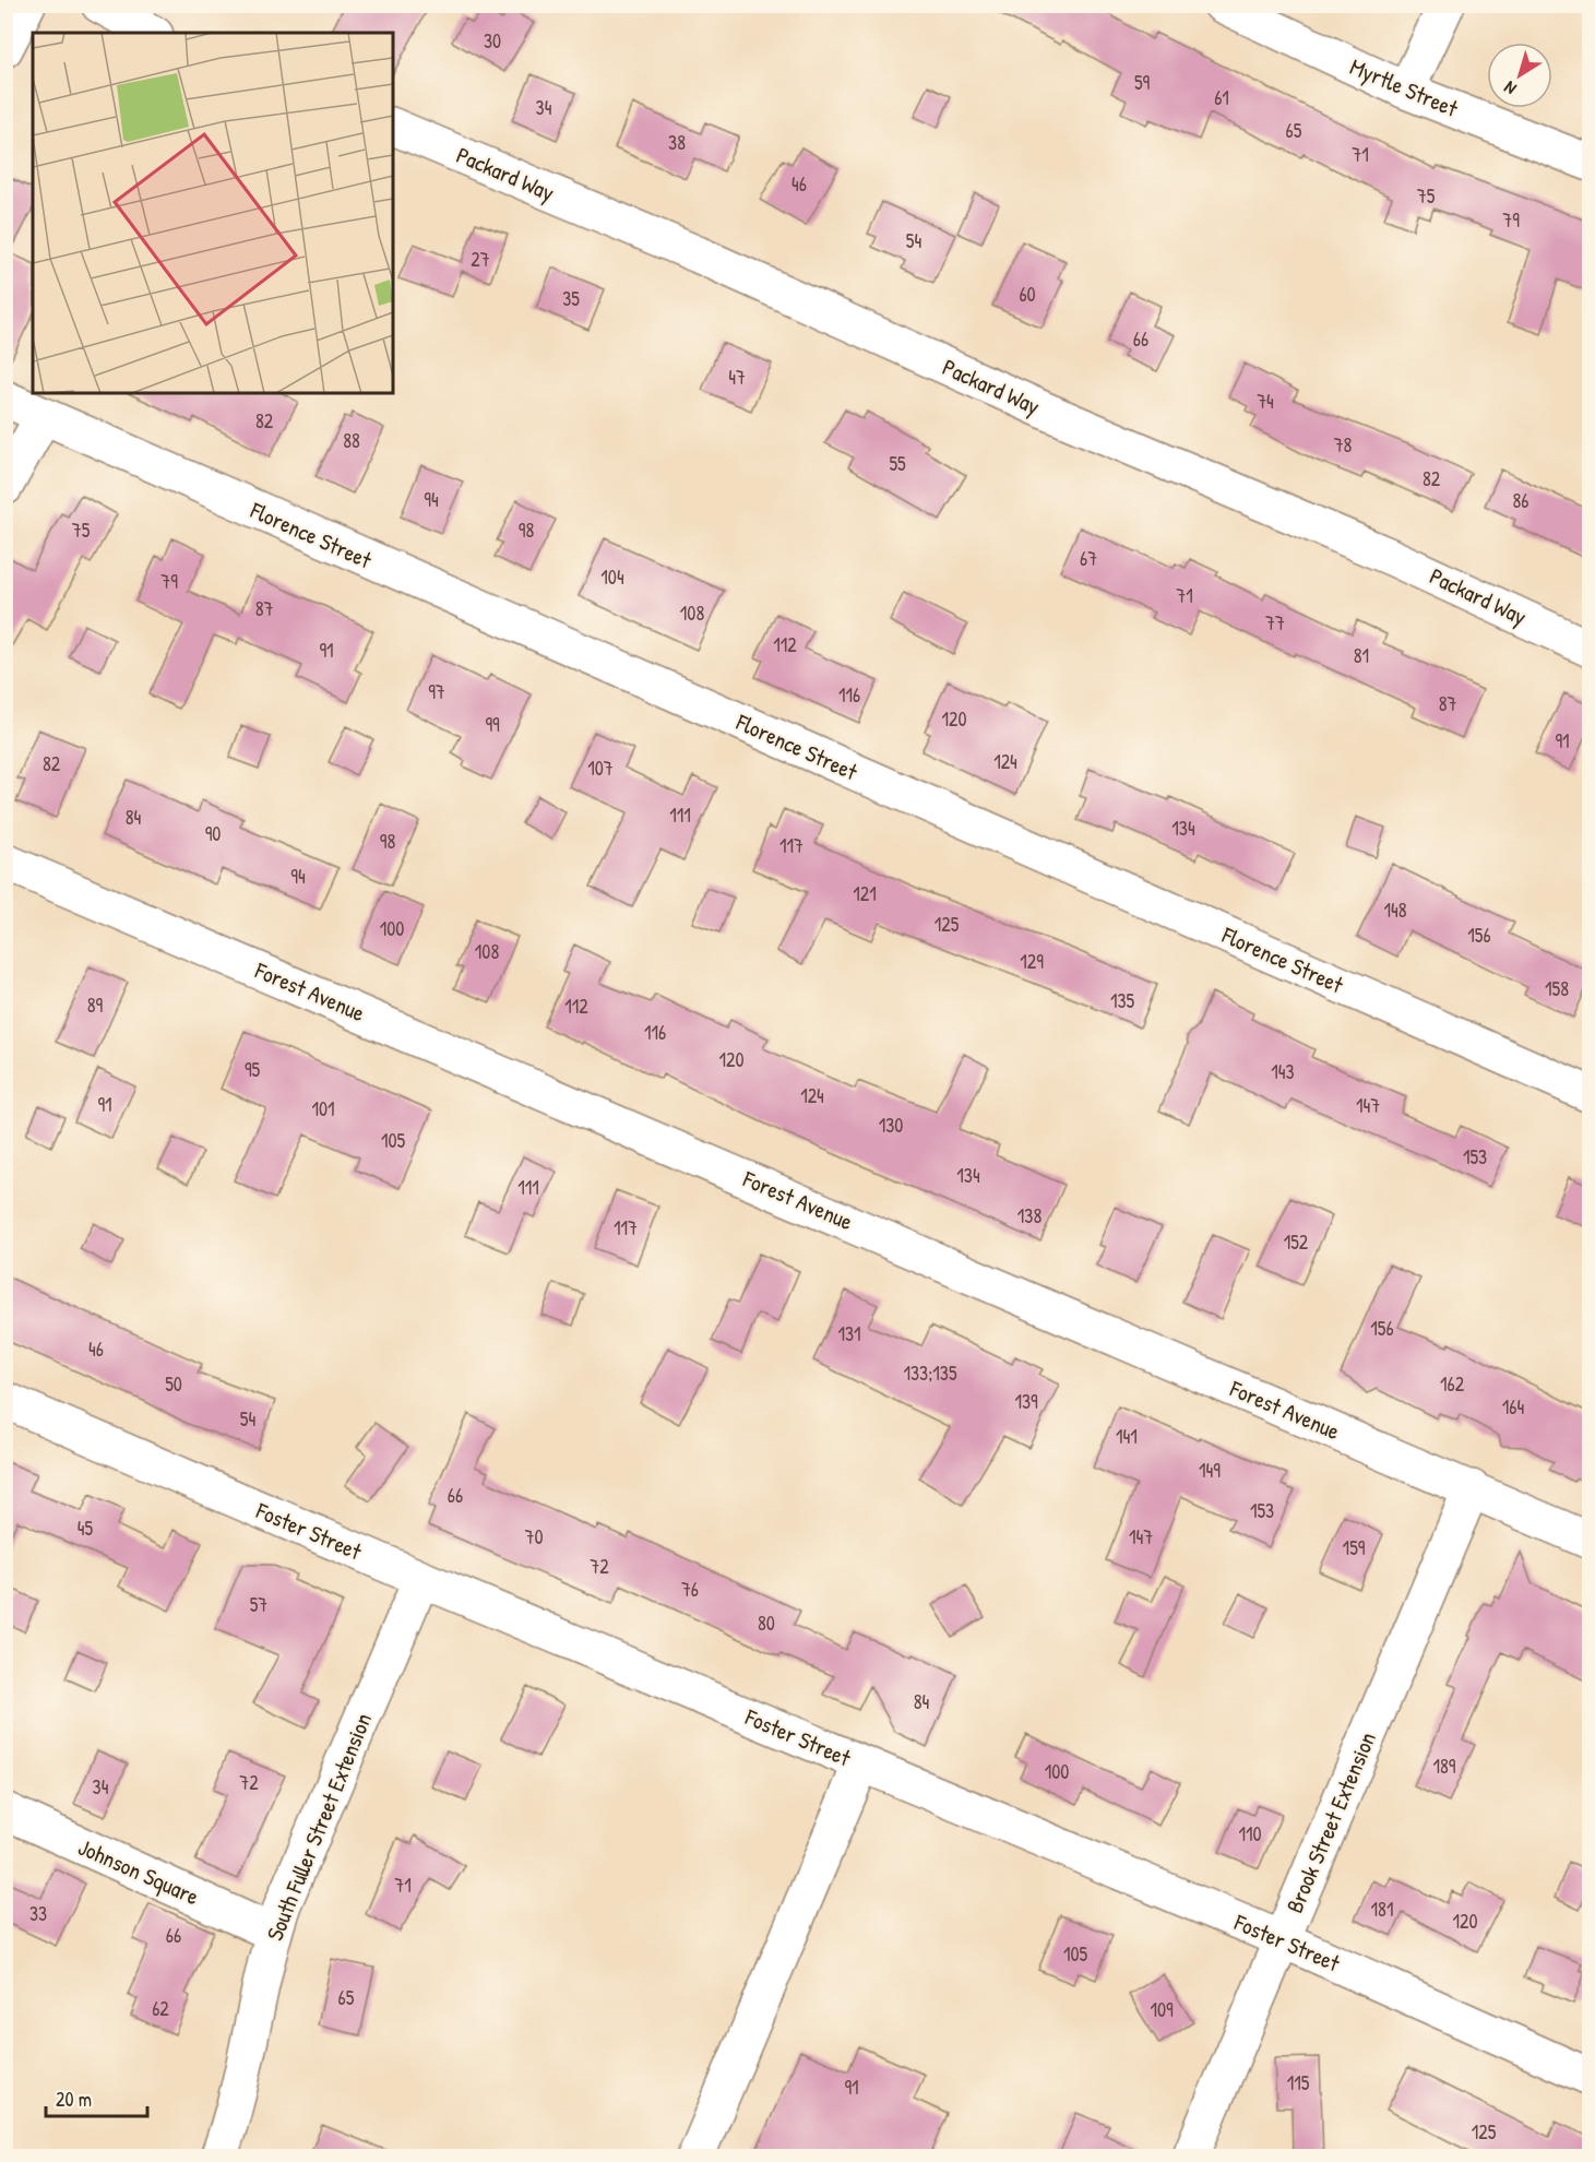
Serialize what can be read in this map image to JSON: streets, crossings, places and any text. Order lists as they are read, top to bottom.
{
  "streets": {
    "street": [
      "Myrtle Street",
      "Packard Way",
      "Florence Street",
      "Forest Avenue",
      "Foster Street",
      "Brook Street Extension",
      "South Fuller Street Extension",
      "Johnson Square"
    ]
  },
  "crossings": [
    ["Forest Avenue", "Brook Street Extension"],
    ["Foster Street", "Brook Street Extension"],
    ["Foster Street", "South Fuller Street Extension"],
    ["South Fuller Street Extension", "Johnson Square"]
  ],
  "house_numbers": [
    "30",
    "59",
    "61",
    "34",
    "65",
    "38",
    "71",
    "46",
    "75",
    "79",
    "54",
    "27",
    "60",
    "35",
    "66",
    "47",
    "74",
    "82",
    "88",
    "78",
    "55",
    "82",
    "94",
    "86",
    "75",
    "98",
    "67",
    "104",
    "79",
    "71",
    "87",
    "108",
    "77",
    "112",
    "91",
    "81",
    "97",
    "116",
    "87",
    "120",
    "99",
    "91",
    "124",
    "82",
    "107",
    "111",
    "84",
    "134",
    "90",
    "98",
    "117",
    "94",
    "121",
    "148",
    "125",
    "100",
    "156",
    "108",
    "129",
    "158",
    "135",
    "89",
    "112",
    "116",
    "120",
    "95",
    "143",
    "124",
    "91",
    "147",
    "101",
    "130",
    "105",
    "153",
    "134",
    "111",
    "138",
    "117",
    "152",
    "156",
    "131",
    "46",
    "133;135",
    "50",
    "162",
    "139",
    "164",
    "54",
    "141",
    "149",
    "66",
    "153",
    "45",
    "70",
    "147",
    "159",
    "72",
    "76",
    "57",
    "80",
    "84",
    "189",
    "100",
    "72",
    "34",
    "110",
    "71",
    "181",
    "33",
    "120",
    "66",
    "105",
    "65",
    "62",
    "109",
    "115",
    "91",
    "125"
  ],
  "scale_bar": "20 m",
  "north": "bottom left"
}
